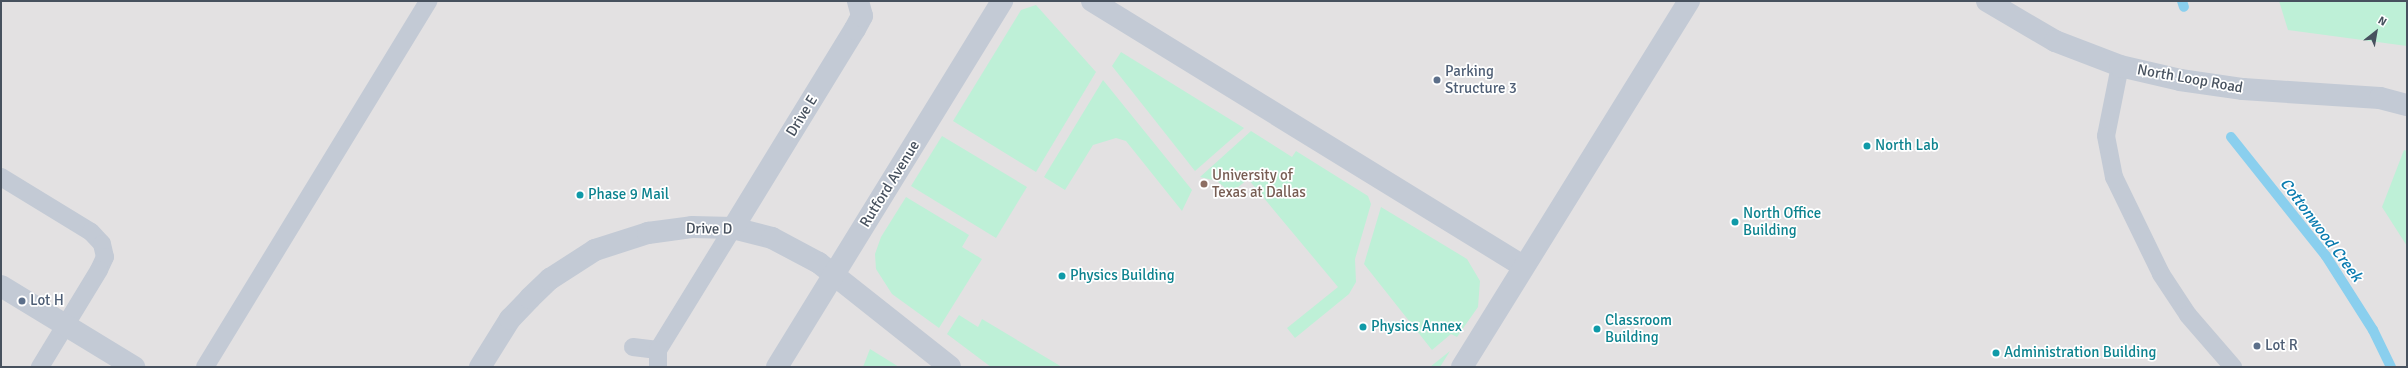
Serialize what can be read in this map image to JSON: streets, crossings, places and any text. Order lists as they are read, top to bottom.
{
  "streets": {
    "street": [
      "North Loop Road",
      "Drive E",
      "Rutford Avenue",
      "Drive D"
    ]
  },
  "crossings": [
    ["Drive E", "Drive D"],
    ["Rutford Avenue", "Drive D"]
  ],
  "water": ["Cottonwood Creek"],
  "places": [
    "Parking Structure 3",
    "North Lab",
    "University of Texas at Dallas",
    "Phase 9 Mail",
    "North Office Building",
    "Physics Building",
    "Lot H",
    "Physics Annex",
    "Classroom Building",
    "Lot R",
    "Administration Building"
  ],
  "north": "top right"
}
